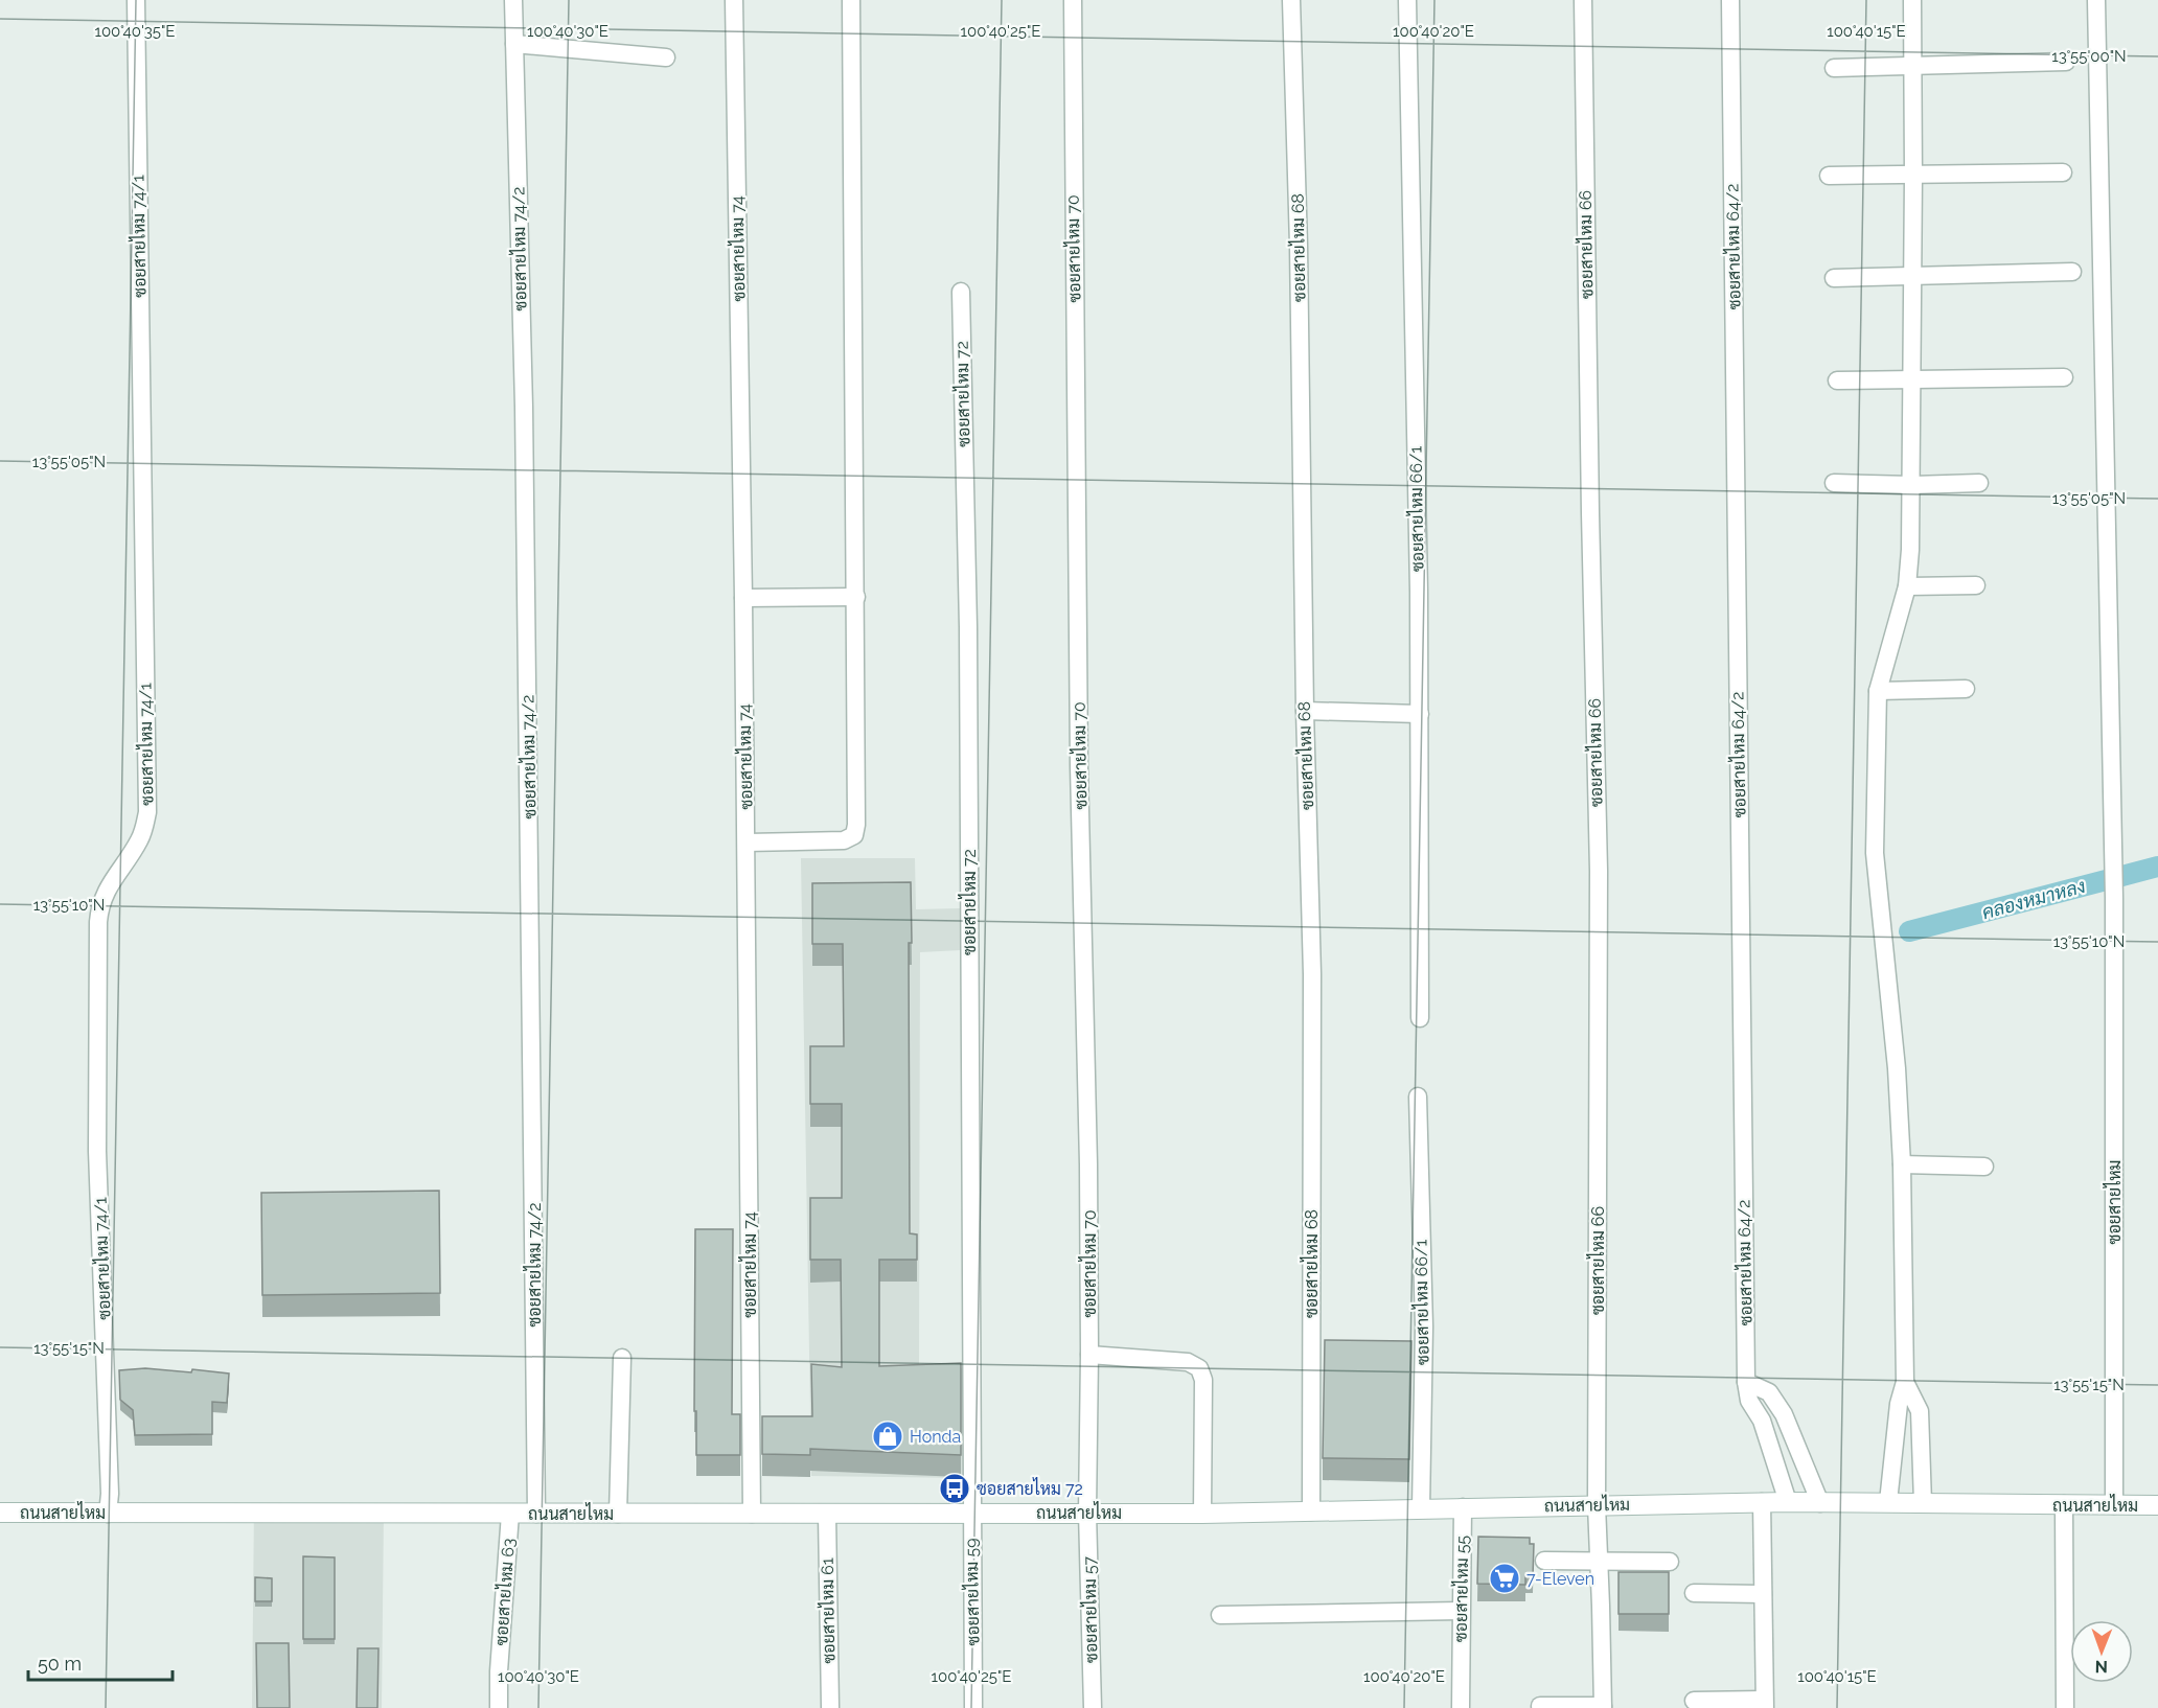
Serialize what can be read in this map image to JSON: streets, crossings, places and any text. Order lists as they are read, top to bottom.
{
  "streets": {
    "main road": ["ถนนสายไหม"],
    "street": [
      "ซอยสายไหม 74/1",
      "ซอยสายไหม 66",
      "ซอยสายไหม 64/2",
      "ซอยสายไหม 68",
      "ซอยสายไหม 74/2",
      "ซอยสายไหม 74",
      "ซอยสายไหม 70",
      "ซอยสายไหม 72",
      "ซอยสายไหม 66/1",
      "ซอยสายไหม",
      "ซอยสายไหม 55",
      "ซอยสายไหม 63",
      "ซอยสายไหม 59",
      "ซอยสายไหม 57",
      "ซอยสายไหม 61"
    ]
  },
  "crossings": [
    ["ซอยสายไหม 74/1", "ถนนสายไหม"],
    ["ซอยสายไหม 66", "ถนนสายไหม"],
    ["ซอยสายไหม 64/2", "ถนนสายไหม"],
    ["ซอยสายไหม 68", "ถนนสายไหม"],
    ["ซอยสายไหม 74/2", "ถนนสายไหม"],
    ["ซอยสายไหม 74", "ถนนสายไหม"],
    ["ซอยสายไหม 70", "ถนนสายไหม"],
    ["ซอยสายไหม 70", "ซอยสายไหม 57"],
    ["ซอยสายไหม 72", "ถนนสายไหม"],
    ["ซอยสายไหม 72", "ซอยสายไหม 59"],
    ["ซอยสายไหม 66/1", "ถนนสายไหม"],
    ["ซอยสายไหม", "ถนนสายไหม"],
    ["ถนนสายไหม", "ซอยสายไหม 55"],
    ["ถนนสายไหม", "ซอยสายไหม 63"],
    ["ถนนสายไหม", "ซอยสายไหม 59"],
    ["ถนนสายไหม", "ซอยสายไหม 57"],
    ["ถนนสายไหม", "ซอยสายไหม 61"]
  ],
  "water": ["คลองหมาหลง"],
  "places": {
    "shop": ["Honda"],
    "bus stop": ["ซอยสายไหม 72"],
    "supermarket": ["7-Eleven"]
  },
  "scale_bar": "50 m",
  "north": "bottom",
  "coordinates": [
    "100°40'35\"E",
    "100°40'30\"E",
    "100°40'25\"E",
    "100°40'20\"E",
    "100°40'15\"E",
    "13°55'00\"N",
    "13°55'05\"N",
    "13°55'10\"N",
    "13°55'15\"N"
  ]
}
